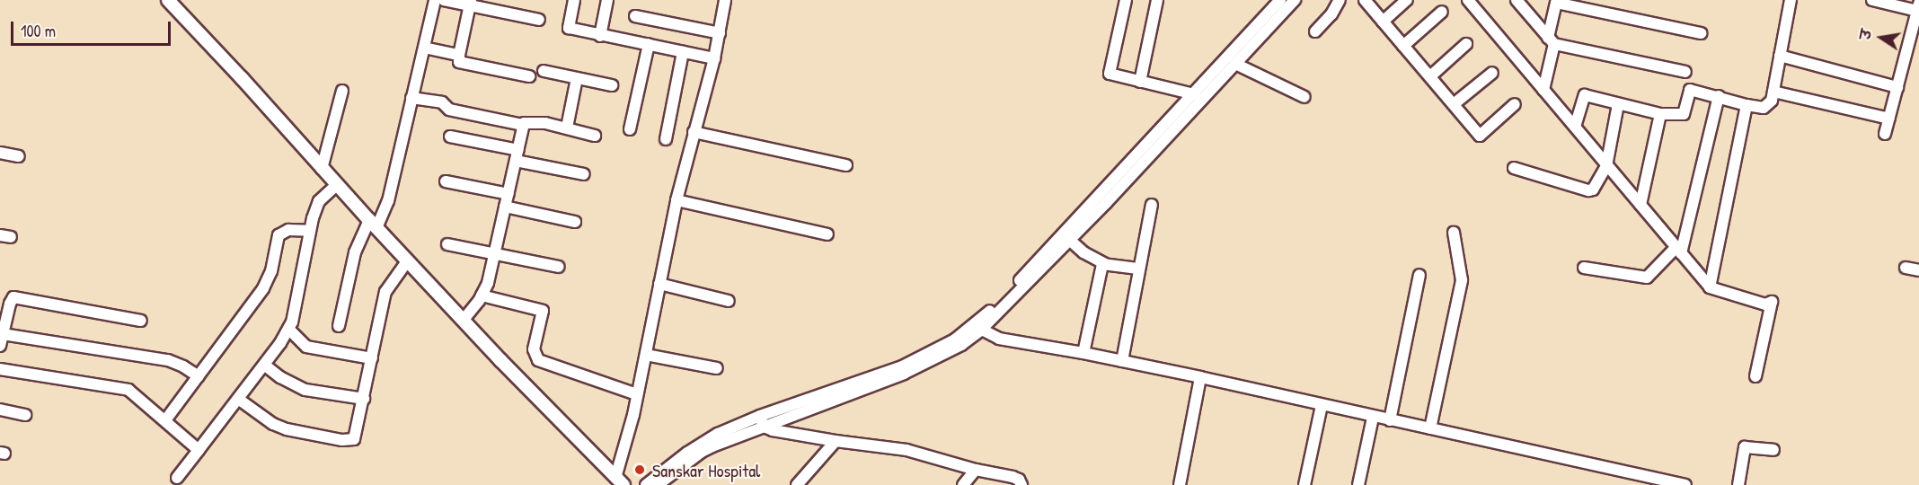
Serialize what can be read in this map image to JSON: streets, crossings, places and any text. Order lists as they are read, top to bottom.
{
  "places": ["Sanskar Hospital"],
  "scale_bar": "100 m",
  "north": "left"
}
